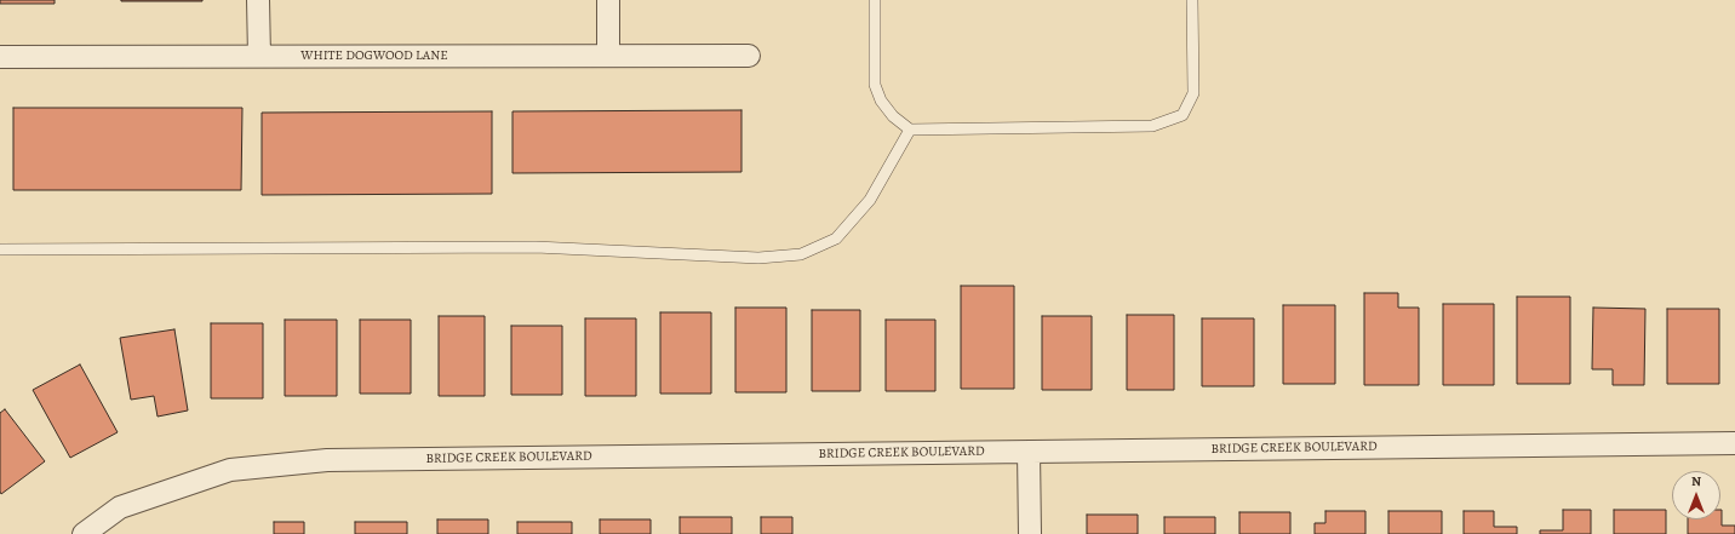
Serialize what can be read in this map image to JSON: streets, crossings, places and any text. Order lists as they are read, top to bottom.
{
  "streets": {
    "street": ["WHITE DOGWOOD LANE", "BRIDGE CREEK BOULEVARD"]
  },
  "north": "top"
}
